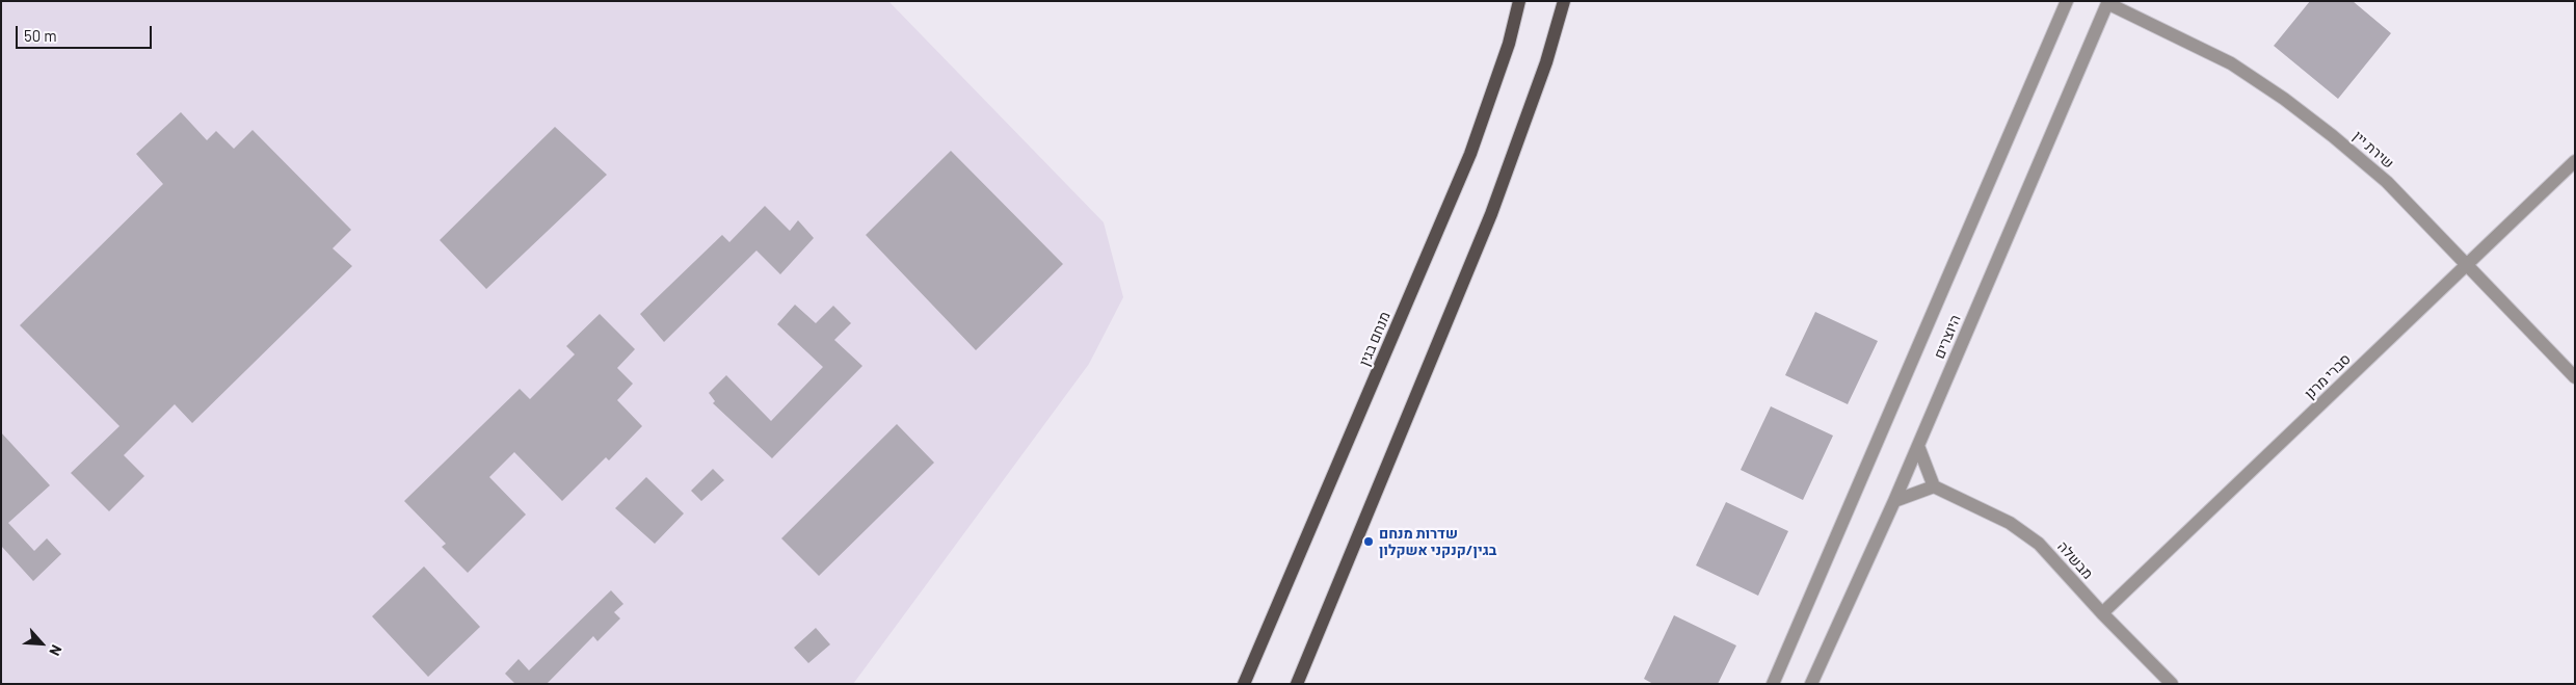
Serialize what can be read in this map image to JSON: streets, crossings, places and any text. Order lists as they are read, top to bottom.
{
  "streets": {
    "main road": ["מנחם בגין"],
    "street": [
      "שירת יין",
      "היוצרים",
      "סברי מרנן",
      "מבשלה"
    ]
  },
  "crossings": [
    ["שירת יין", "היוצרים"],
    ["שירת יין", "סברי מרנן"],
    ["סברי מרנן", "מבשלה"]
  ],
  "places": ["שדרות מנחם בגין/קנקני אשקלון"],
  "scale_bar": "50 m",
  "north": "bottom right"
}
